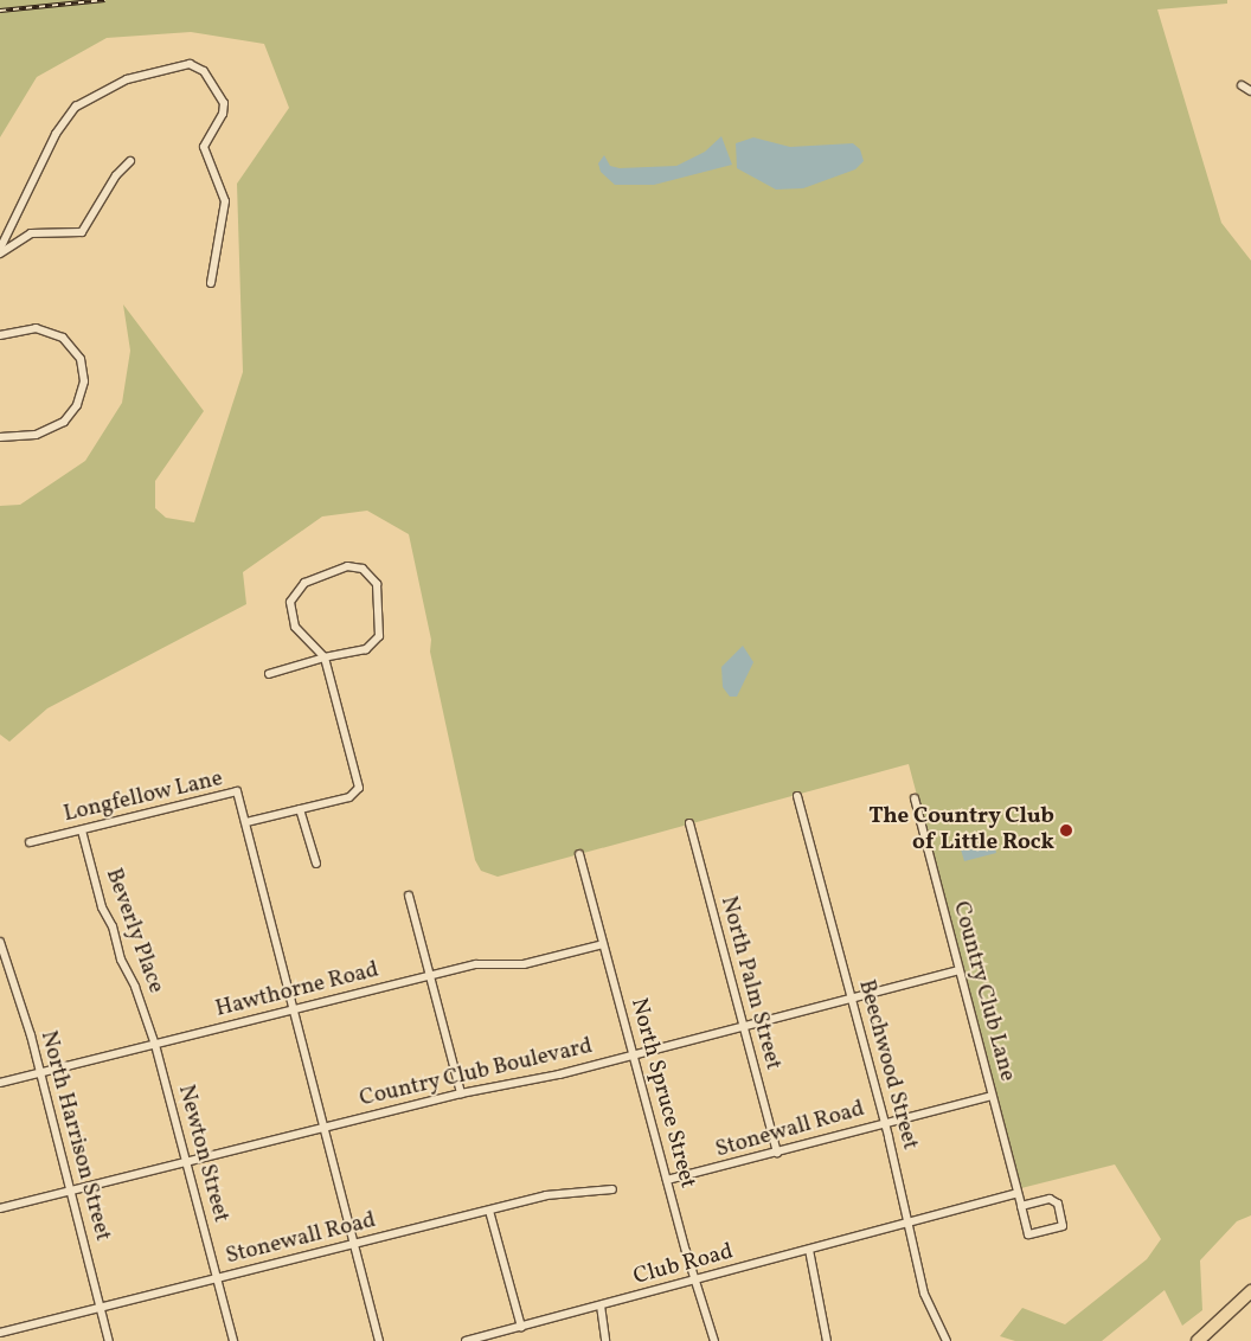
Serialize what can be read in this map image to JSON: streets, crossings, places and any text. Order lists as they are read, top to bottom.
{
  "streets": {
    "street": [
      "Longfellow Lane",
      "Beverly Place",
      "North Palm Street",
      "Hawthorne Road",
      "Country Club Lane",
      "Beechwood Street",
      "Country Club Boulevard",
      "North Spruce Street",
      "Stonewall Road",
      "North Harrison Street",
      "Newton Street",
      "Club Road"
    ]
  },
  "crossings": [
    ["Longfellow Lane", "Beverly Place"],
    ["Beverly Place", "Hawthorne Road"],
    ["Beverly Place", "Newton Street"],
    ["North Palm Street", "Country Club Boulevard"],
    ["North Palm Street", "Stonewall Road"],
    ["Hawthorne Road", "North Spruce Street"],
    ["Hawthorne Road", "North Harrison Street"],
    ["Hawthorne Road", "Newton Street"],
    ["Country Club Lane", "Country Club Boulevard"],
    ["Country Club Lane", "Stonewall Road"],
    ["Beechwood Street", "Country Club Boulevard"],
    ["Beechwood Street", "Stonewall Road"],
    ["Beechwood Street", "Club Road"],
    ["Country Club Boulevard", "North Spruce Street"],
    ["Country Club Boulevard", "North Harrison Street"],
    ["Country Club Boulevard", "Newton Street"],
    ["North Spruce Street", "Stonewall Road"],
    ["North Spruce Street", "Club Road"],
    ["Stonewall Road", "North Harrison Street"],
    ["Stonewall Road", "Newton Street"]
  ],
  "places": ["The Country Club of Little Rock"]
}
